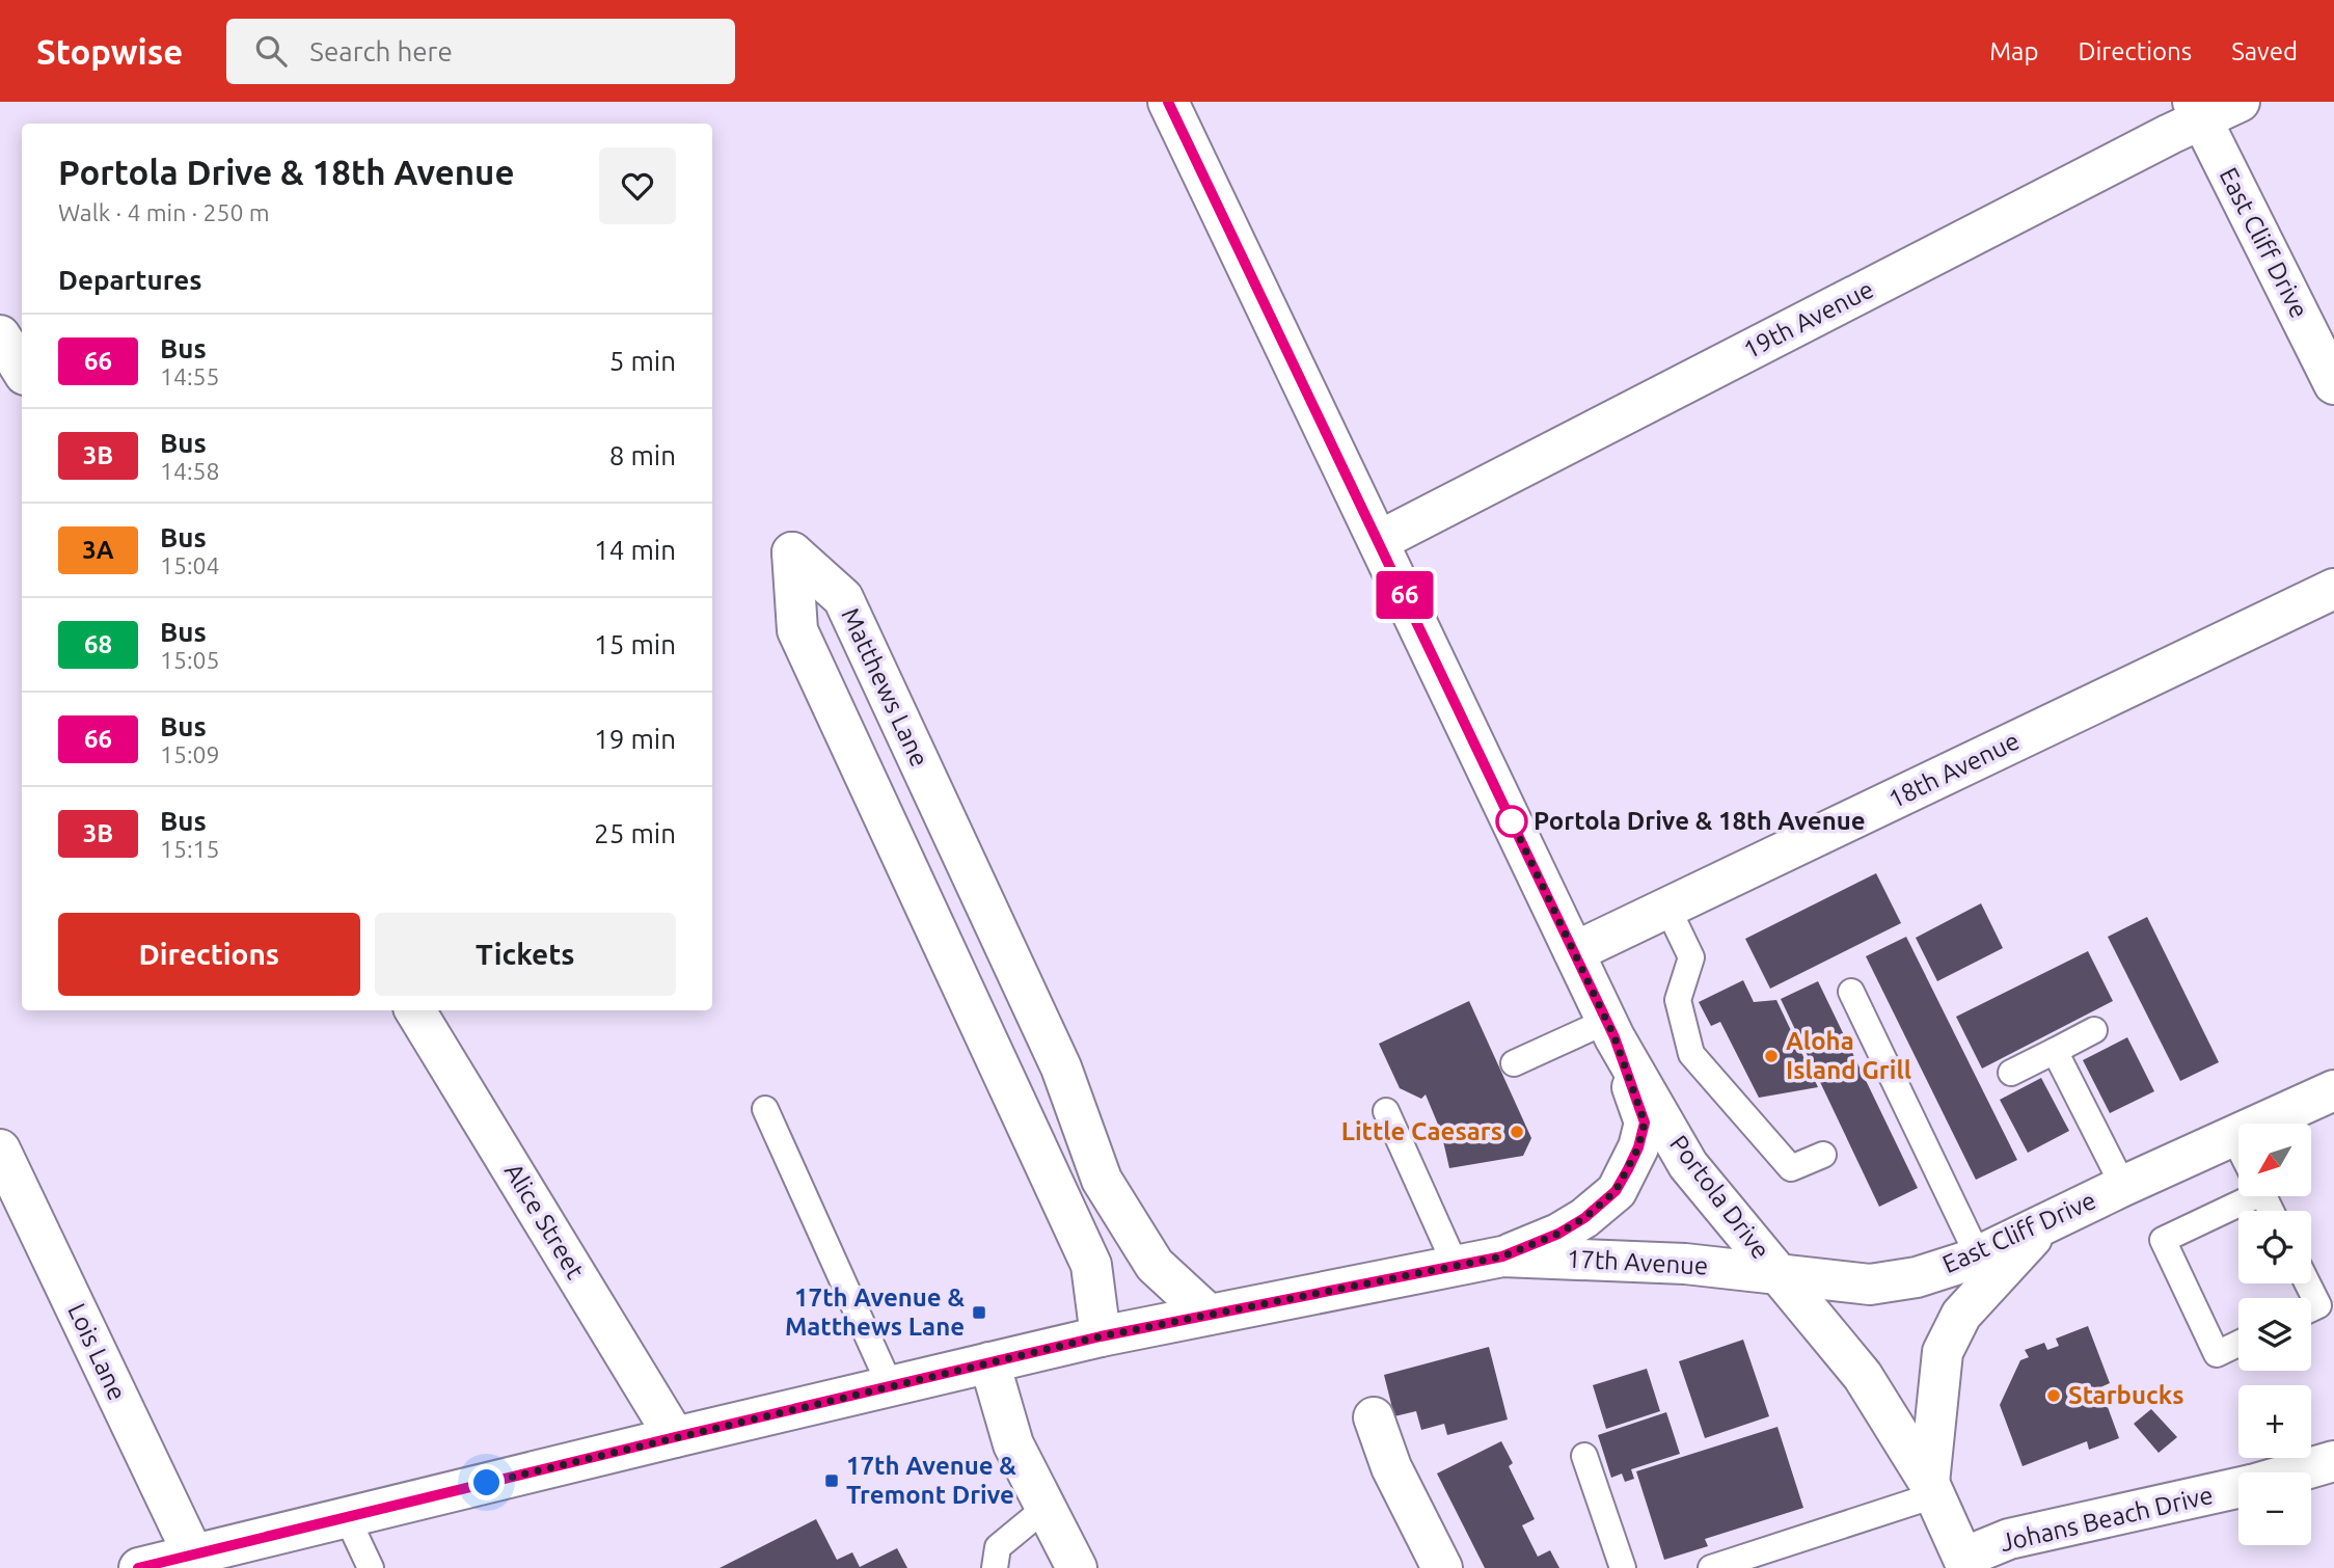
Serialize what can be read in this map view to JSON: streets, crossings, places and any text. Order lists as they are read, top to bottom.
{
  "streets": {
    "street": [
      "East Cliff Drive",
      "19th Avenue",
      "Matthews Lane",
      "18th Avenue",
      "Portola Drive",
      "Alice Street",
      "17th Avenue",
      "Lois Lane",
      "Johans Beach Drive"
    ]
  },
  "crossings": [
    ["East Cliff Drive", "19th Avenue"],
    ["East Cliff Drive", "Portola Drive"],
    ["East Cliff Drive", "17th Avenue"],
    ["19th Avenue", "Portola Drive"],
    ["Matthews Lane", "17th Avenue"],
    ["18th Avenue", "Portola Drive"],
    ["Portola Drive", "17th Avenue"],
    ["Alice Street", "17th Avenue"],
    ["17th Avenue", "Lois Lane"]
  ],
  "places": {
    "other": [
      "Portola Drive & 18th Avenue",
      "Aloha Island Grill",
      "Little Caesars",
      "Starbucks"
    ],
    "transit": ["17th Avenue & Matthews Lane", "17th Avenue & Tremont Drive"]
  },
  "lines": ["bus line 66"],
  "north": "bottom left",
  "page": {
    "header": "Stopwise",
    "search": "Search here",
    "nav": ["Map", "Directions", "Saved"],
    "on_map": "66",
    "heading": [
      ["Portola Drive & 18th Avenue", "Walk · 4 min · 250 m"],
      "Departures"
    ],
    "list": [
      {
        "mark": "66",
        "name": "Bus",
        "note": "14:55",
        "value": "5 min"
      },
      {
        "mark": "3B",
        "name": "Bus",
        "note": "14:58",
        "value": "8 min"
      },
      {
        "mark": "3A",
        "name": "Bus",
        "note": "15:04",
        "value": "14 min"
      },
      {
        "mark": "68",
        "name": "Bus",
        "note": "15:05",
        "value": "15 min"
      },
      {
        "mark": "66",
        "name": "Bus",
        "note": "15:09",
        "value": "19 min"
      },
      {
        "mark": "3B",
        "name": "Bus",
        "note": "15:15",
        "value": "25 min"
      }
    ],
    "buttons": ["Directions", "Tickets"],
    "map_buttons": ["+", "−"]
  }
}
